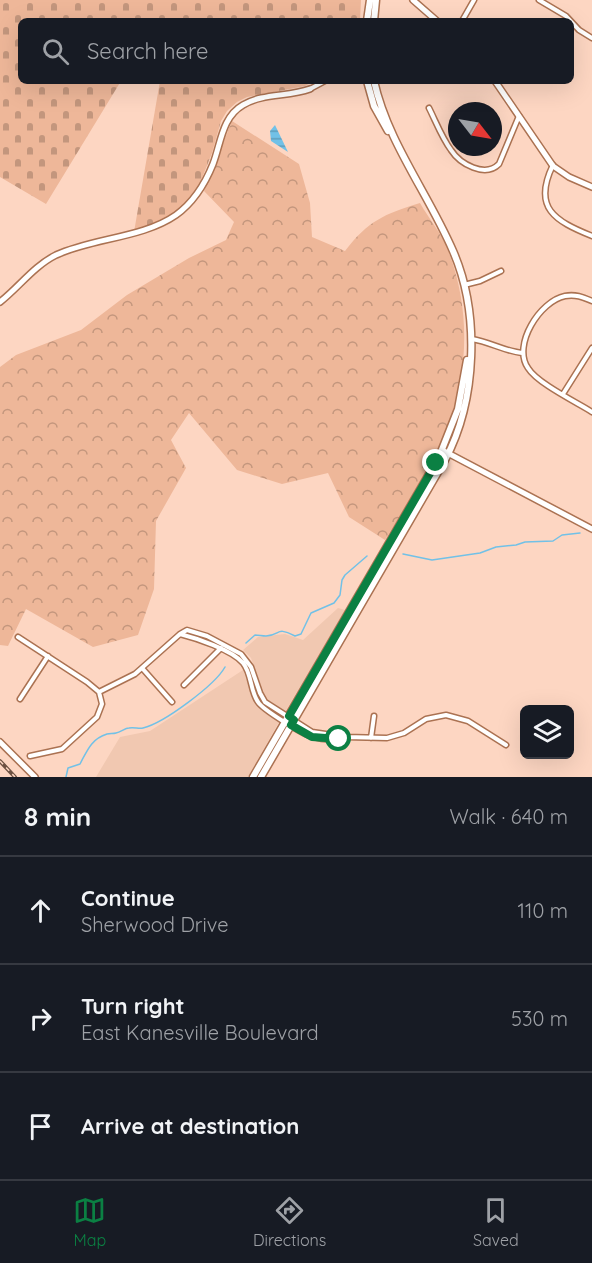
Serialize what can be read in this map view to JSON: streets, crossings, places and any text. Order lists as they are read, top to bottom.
{
  "north": "bottom right",
  "page": {
    "search": "Search here",
    "heading": ["8 min", "Walk · 640 m"],
    "list": [
      ["Continue", "Sherwood Drive", "110 m"],
      ["Turn right", "East Kanesville Boulevard", "530 m"],
      "Arrive at destination"
    ],
    "nav": ["Map", "Directions", "Saved"]
  }
}
